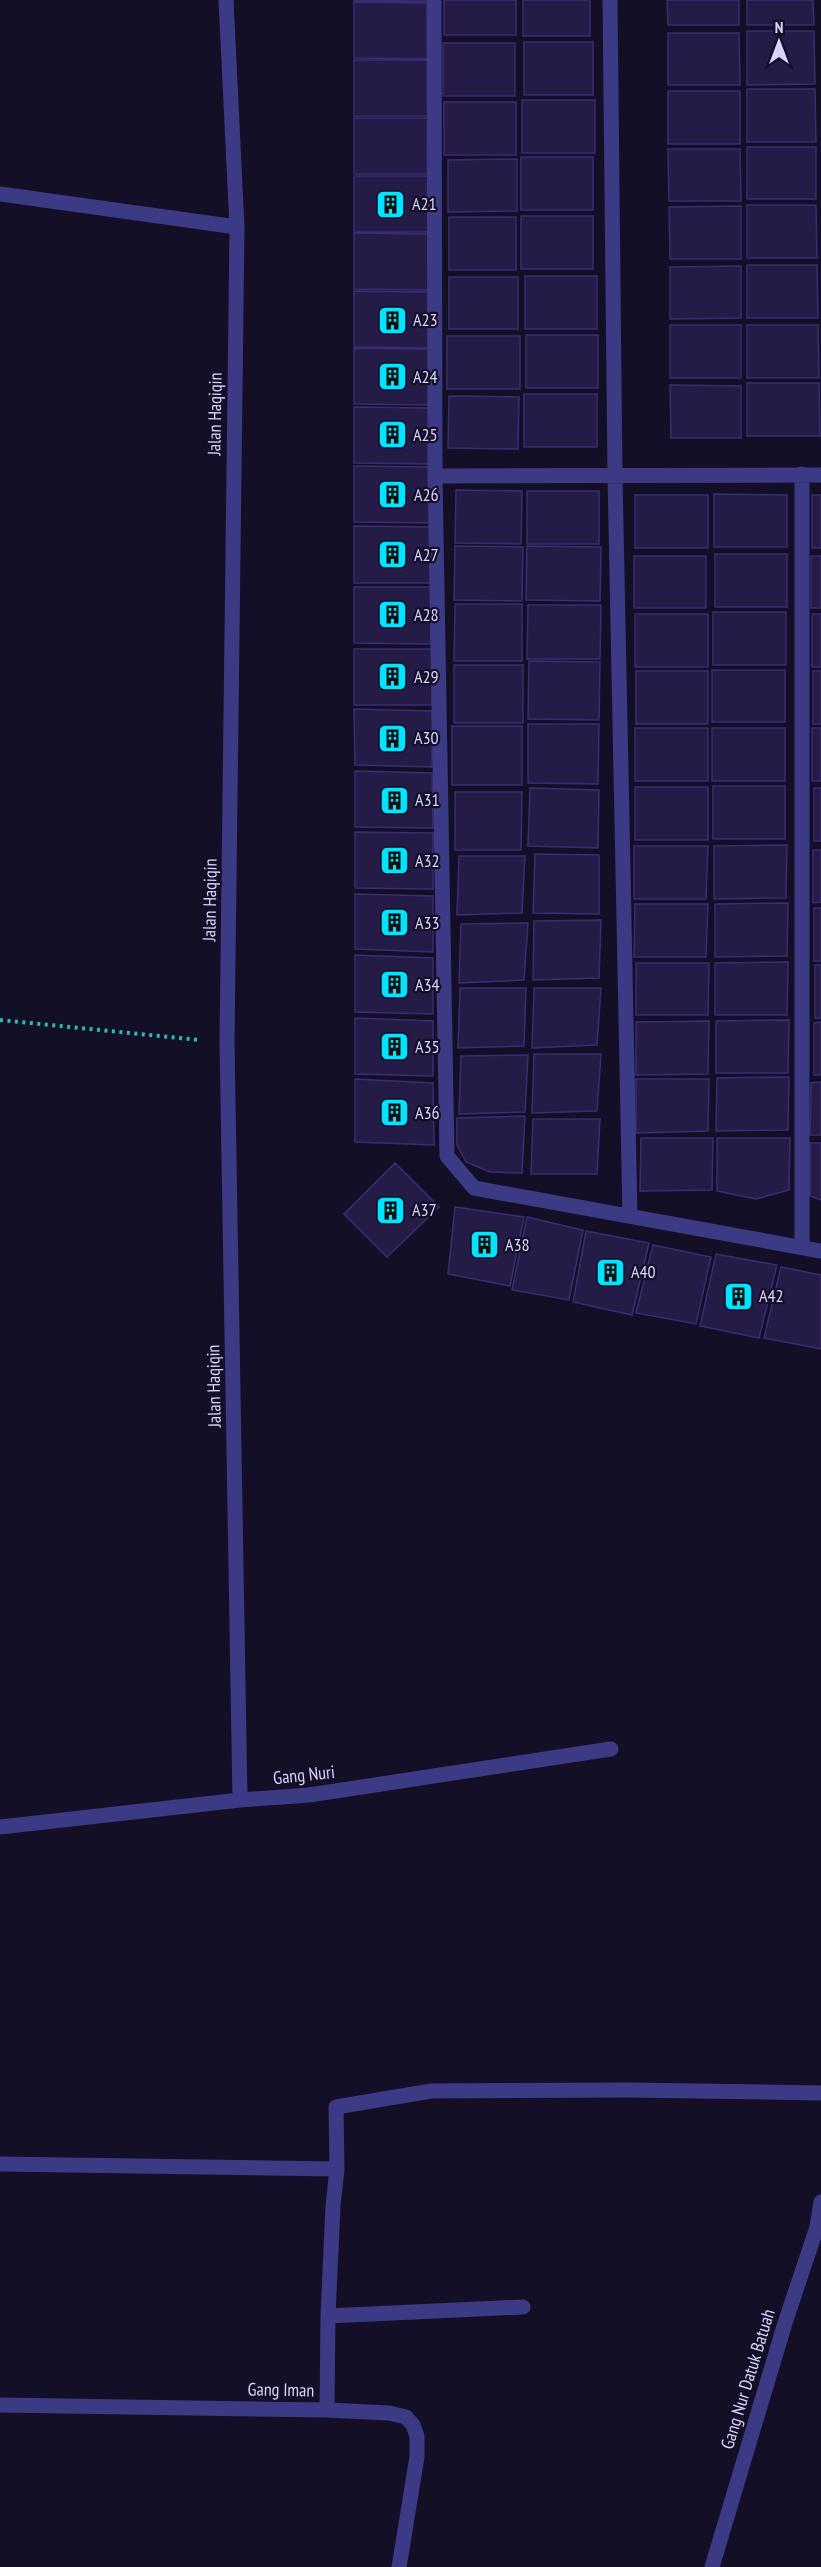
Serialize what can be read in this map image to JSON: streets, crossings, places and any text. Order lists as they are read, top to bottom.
{
  "streets": {
    "street": [
      "Jalan Haqiqin",
      "Gang Nuri",
      "Gang Nur Datuk Batuah",
      "Gang Iman"
    ]
  },
  "crossings": [
    ["Jalan Haqiqin", "Gang Nuri"]
  ],
  "places": {
    "building": [
      "A21",
      "A23",
      "A24",
      "A25",
      "A26",
      "A27",
      "A28",
      "A29",
      "A30",
      "A31",
      "A32",
      "A33",
      "A34",
      "A35",
      "A36",
      "A37",
      "A38",
      "A40",
      "A42"
    ]
  },
  "north": "top"
}
